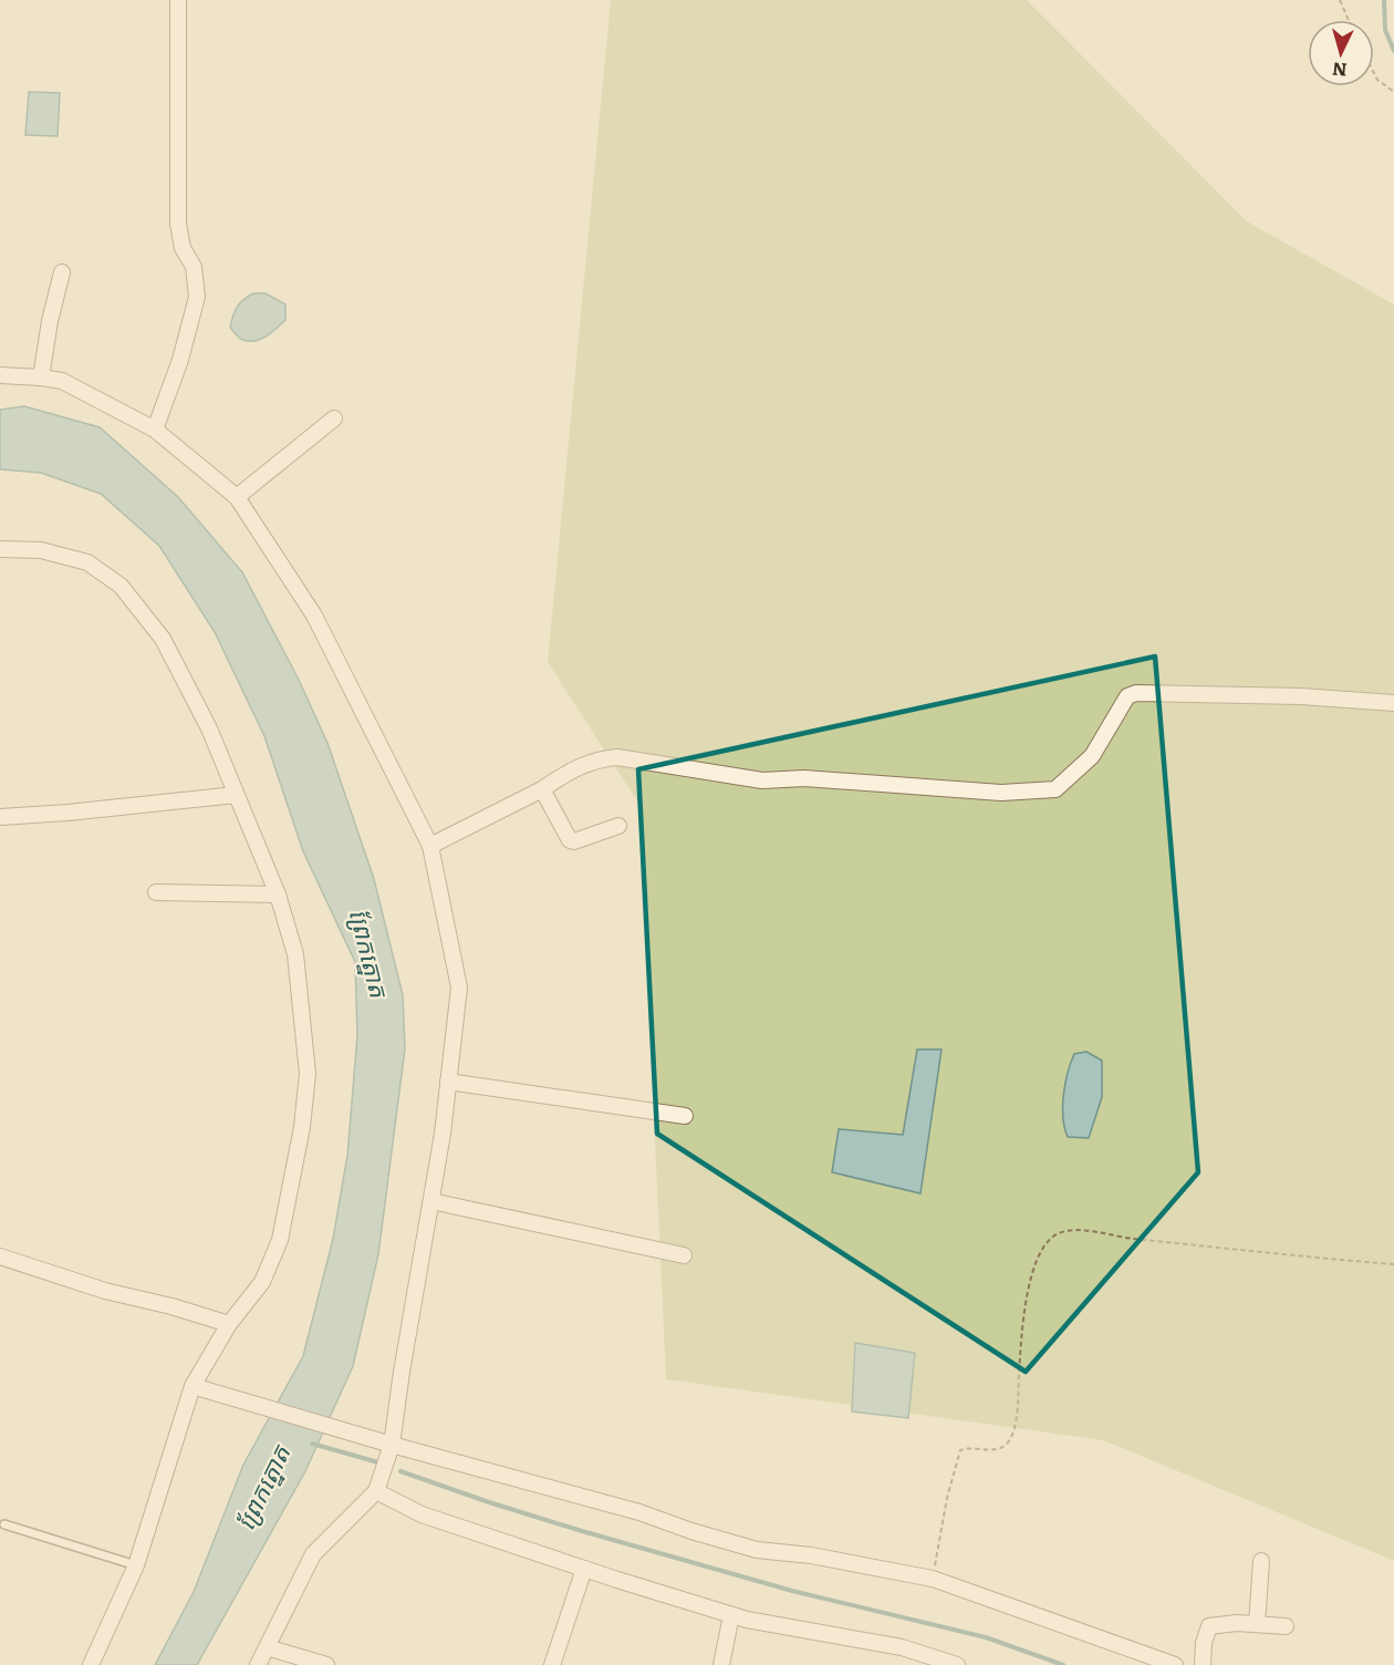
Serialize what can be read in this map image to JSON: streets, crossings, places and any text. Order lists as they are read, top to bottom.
{
  "water": ["ព្រែកត្នោត"],
  "north": "bottom"
}
